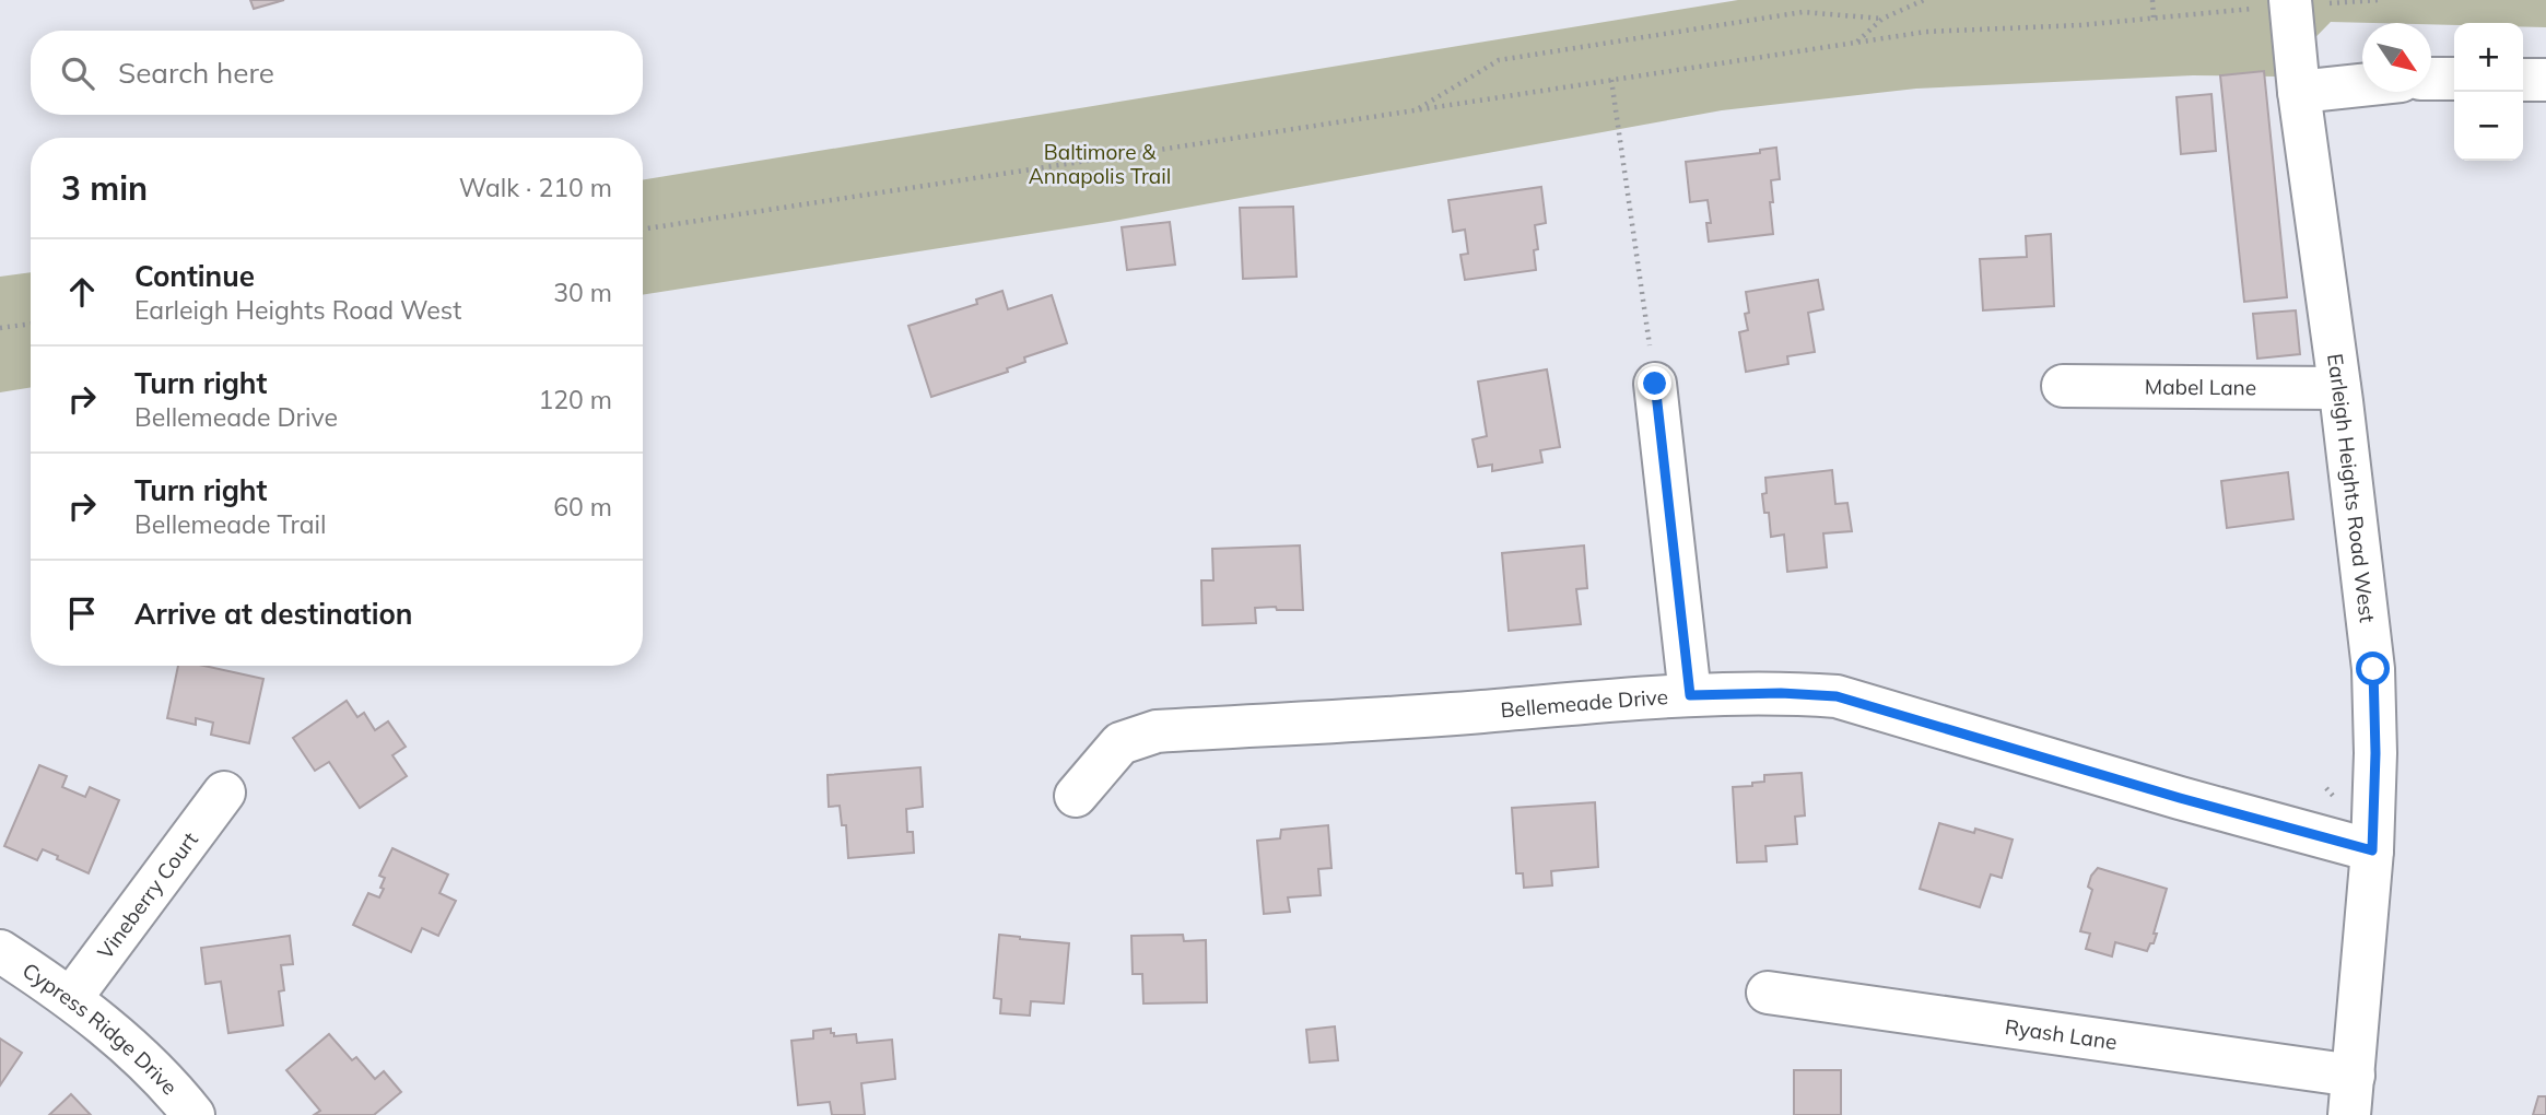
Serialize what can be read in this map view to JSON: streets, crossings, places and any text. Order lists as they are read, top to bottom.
{
  "streets": {
    "street": [
      "Mabel Lane",
      "Earleigh Heights Road West",
      "Bellemeade Drive",
      "Vineberry Court",
      "Cypress Ridge Drive",
      "Ryash Lane"
    ]
  },
  "crossings": [
    ["Mabel Lane", "Earleigh Heights Road West"],
    ["Earleigh Heights Road West", "Bellemeade Drive"],
    ["Earleigh Heights Road West", "Ryash Lane"],
    ["Vineberry Court", "Cypress Ridge Drive"]
  ],
  "parks": ["Baltimore & Annapolis Trail"],
  "north": "bottom right",
  "page": {
    "map_buttons": ["+", "−"],
    "search": "Search here",
    "heading": ["3 min", "Walk · 210 m"],
    "list": [
      ["Continue", "Earleigh Heights Road West", "30 m"],
      ["Turn right", "Bellemeade Drive", "120 m"],
      ["Turn right", "Bellemeade Trail", "60 m"],
      "Arrive at destination"
    ]
  }
}
